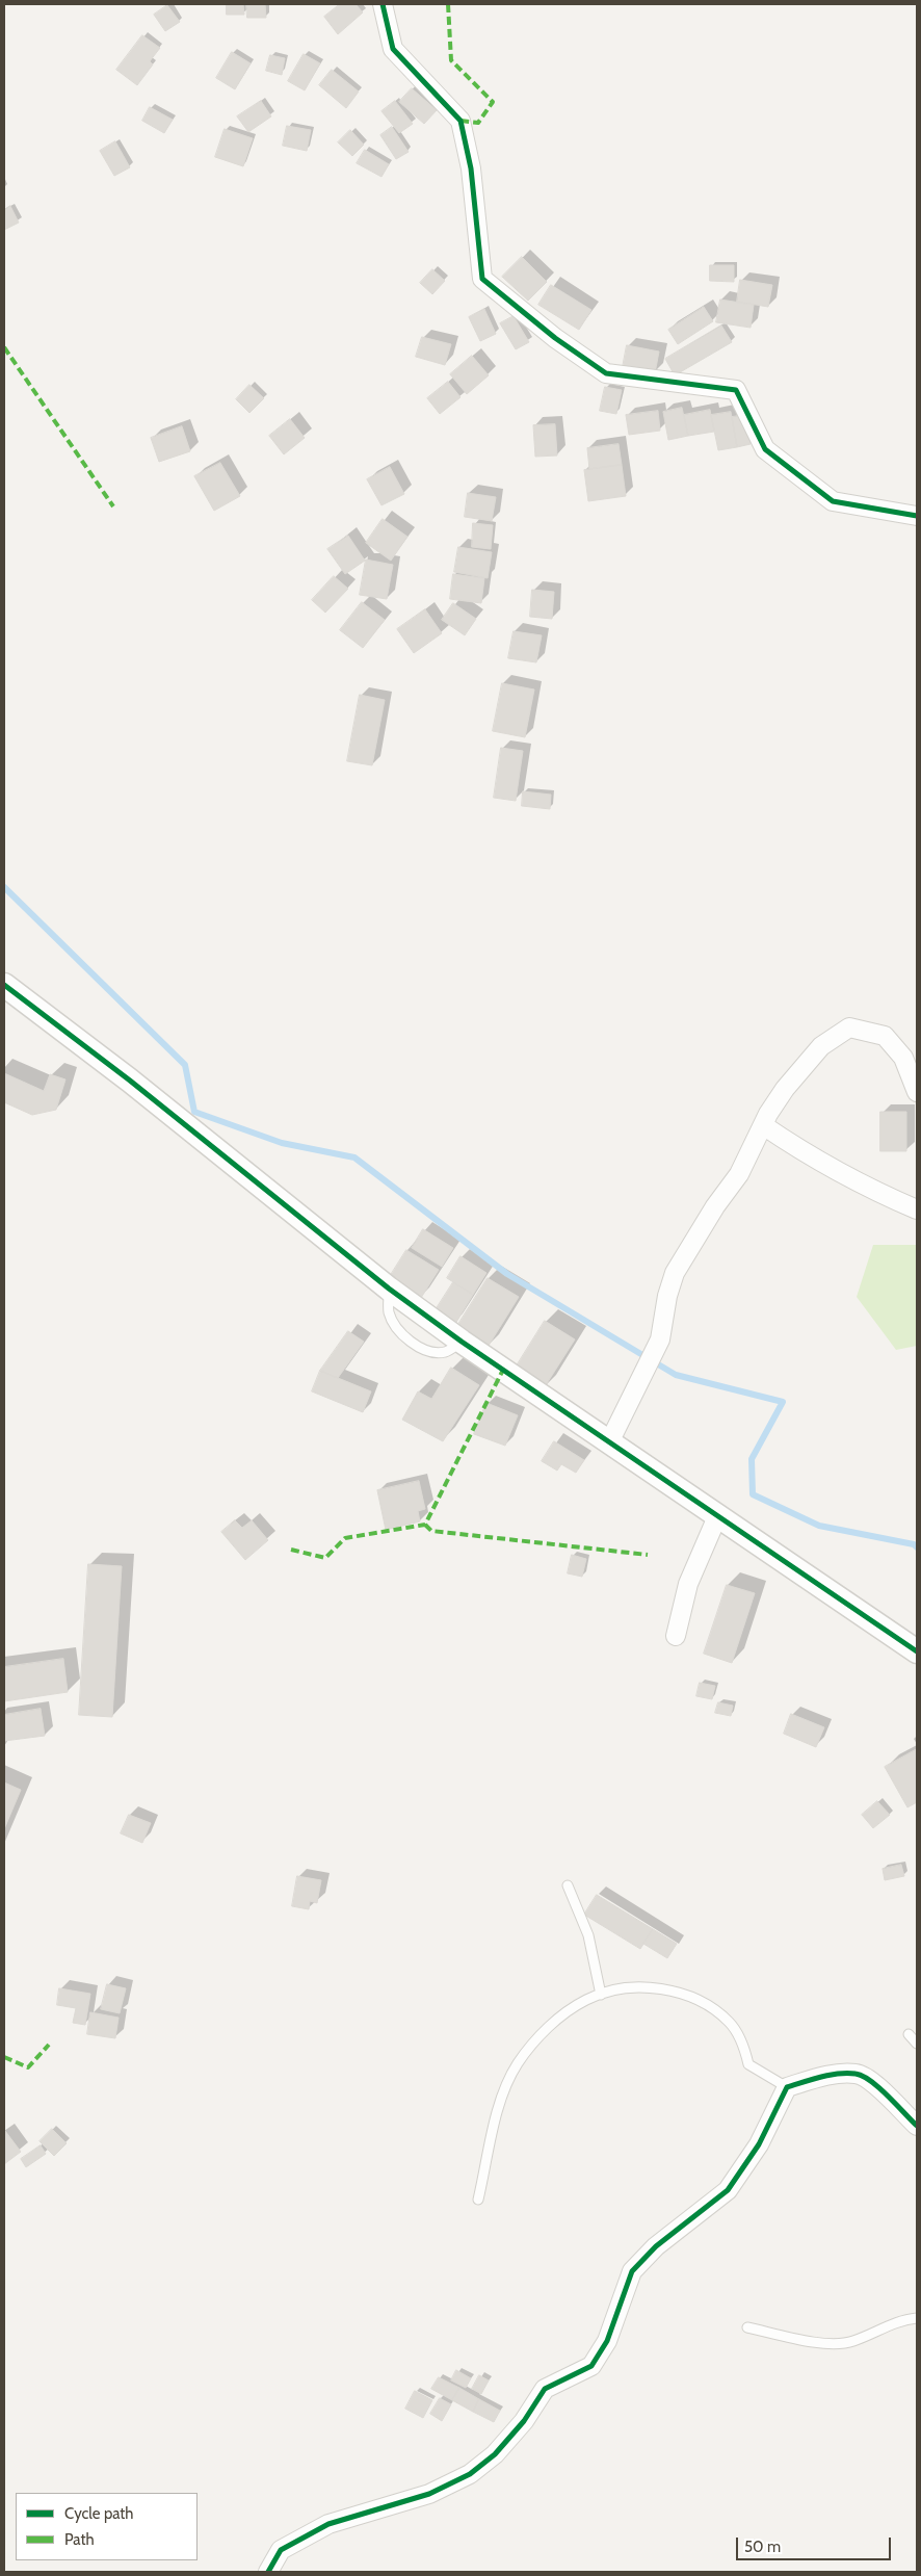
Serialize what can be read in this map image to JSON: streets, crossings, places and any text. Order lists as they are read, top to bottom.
{
  "legend": ["Cycle path", "Path"],
  "scale_bar": "50 m"
}
